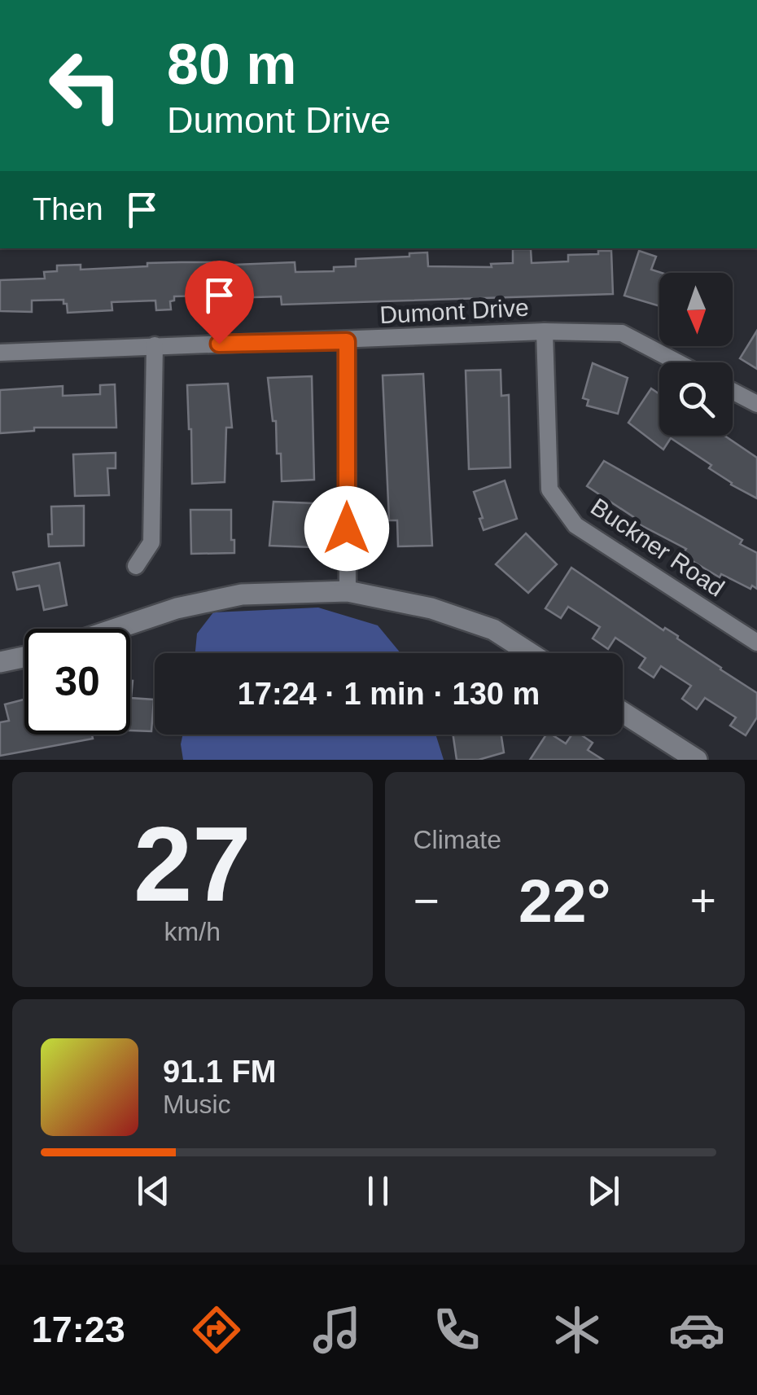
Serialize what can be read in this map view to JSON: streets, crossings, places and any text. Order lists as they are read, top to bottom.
{
  "streets": {
    "street": ["Dumont Drive", "Buckner Road"]
  },
  "crossings": [
    ["Dumont Drive", "Buckner Road"]
  ],
  "north": "bottom",
  "page": {
    "turn": ["80 m", "Dumont Drive"],
    "then": "Then",
    "limit": "30",
    "trip": "17:24 · 1 min · 130 m",
    "tile": [
      ["27", "km/h"],
      "Climate"
    ],
    "heat": ["−", "22°", "+"],
    "song": ["91.1 FM", "Music"],
    "tabs": "17:23"
  }
}
